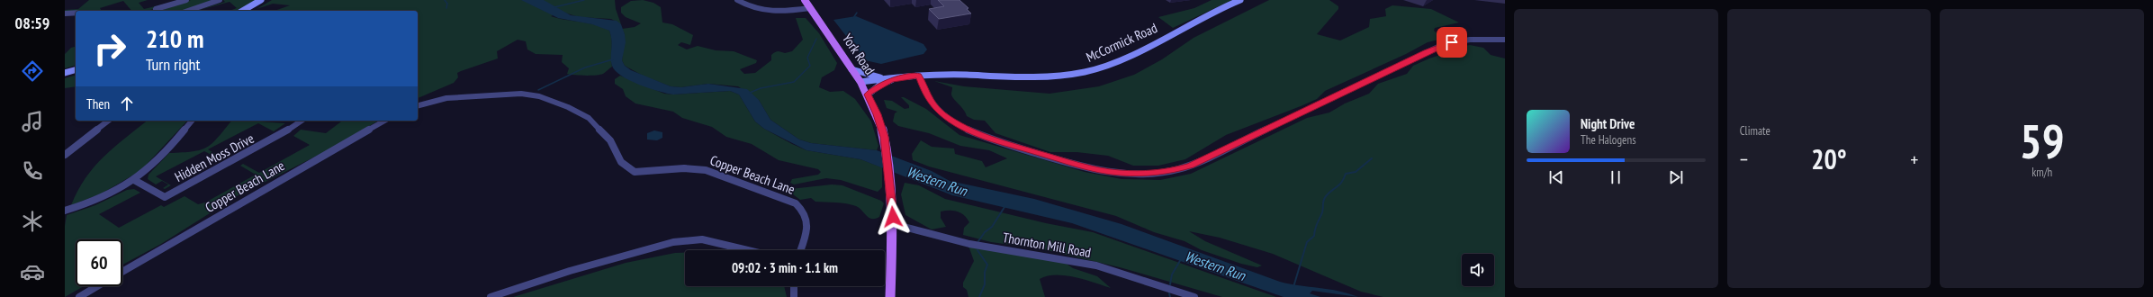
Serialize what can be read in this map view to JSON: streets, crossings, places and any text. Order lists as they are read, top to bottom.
{
  "streets": {
    "main road": ["McCormick Road", "York Road"],
    "street": ["Hidden Moss Drive", "Copper Beach Lane", "Thornton Mill Road"]
  },
  "crossings": [
    ["McCormick Road", "York Road"],
    ["York Road", "Thornton Mill Road"]
  ],
  "water": ["Western Run"],
  "page": {
    "tabs": "08:59",
    "tile": [
      "Climate",
      ["59", "km/h"]
    ],
    "turn": ["210 m", "Turn right"],
    "then": "Then",
    "song": ["Night Drive", "The Halogens"],
    "heat": ["−", "20°", "+"],
    "limit": "60",
    "trip": "09:02 · 3 min · 1.1 km"
  }
}
